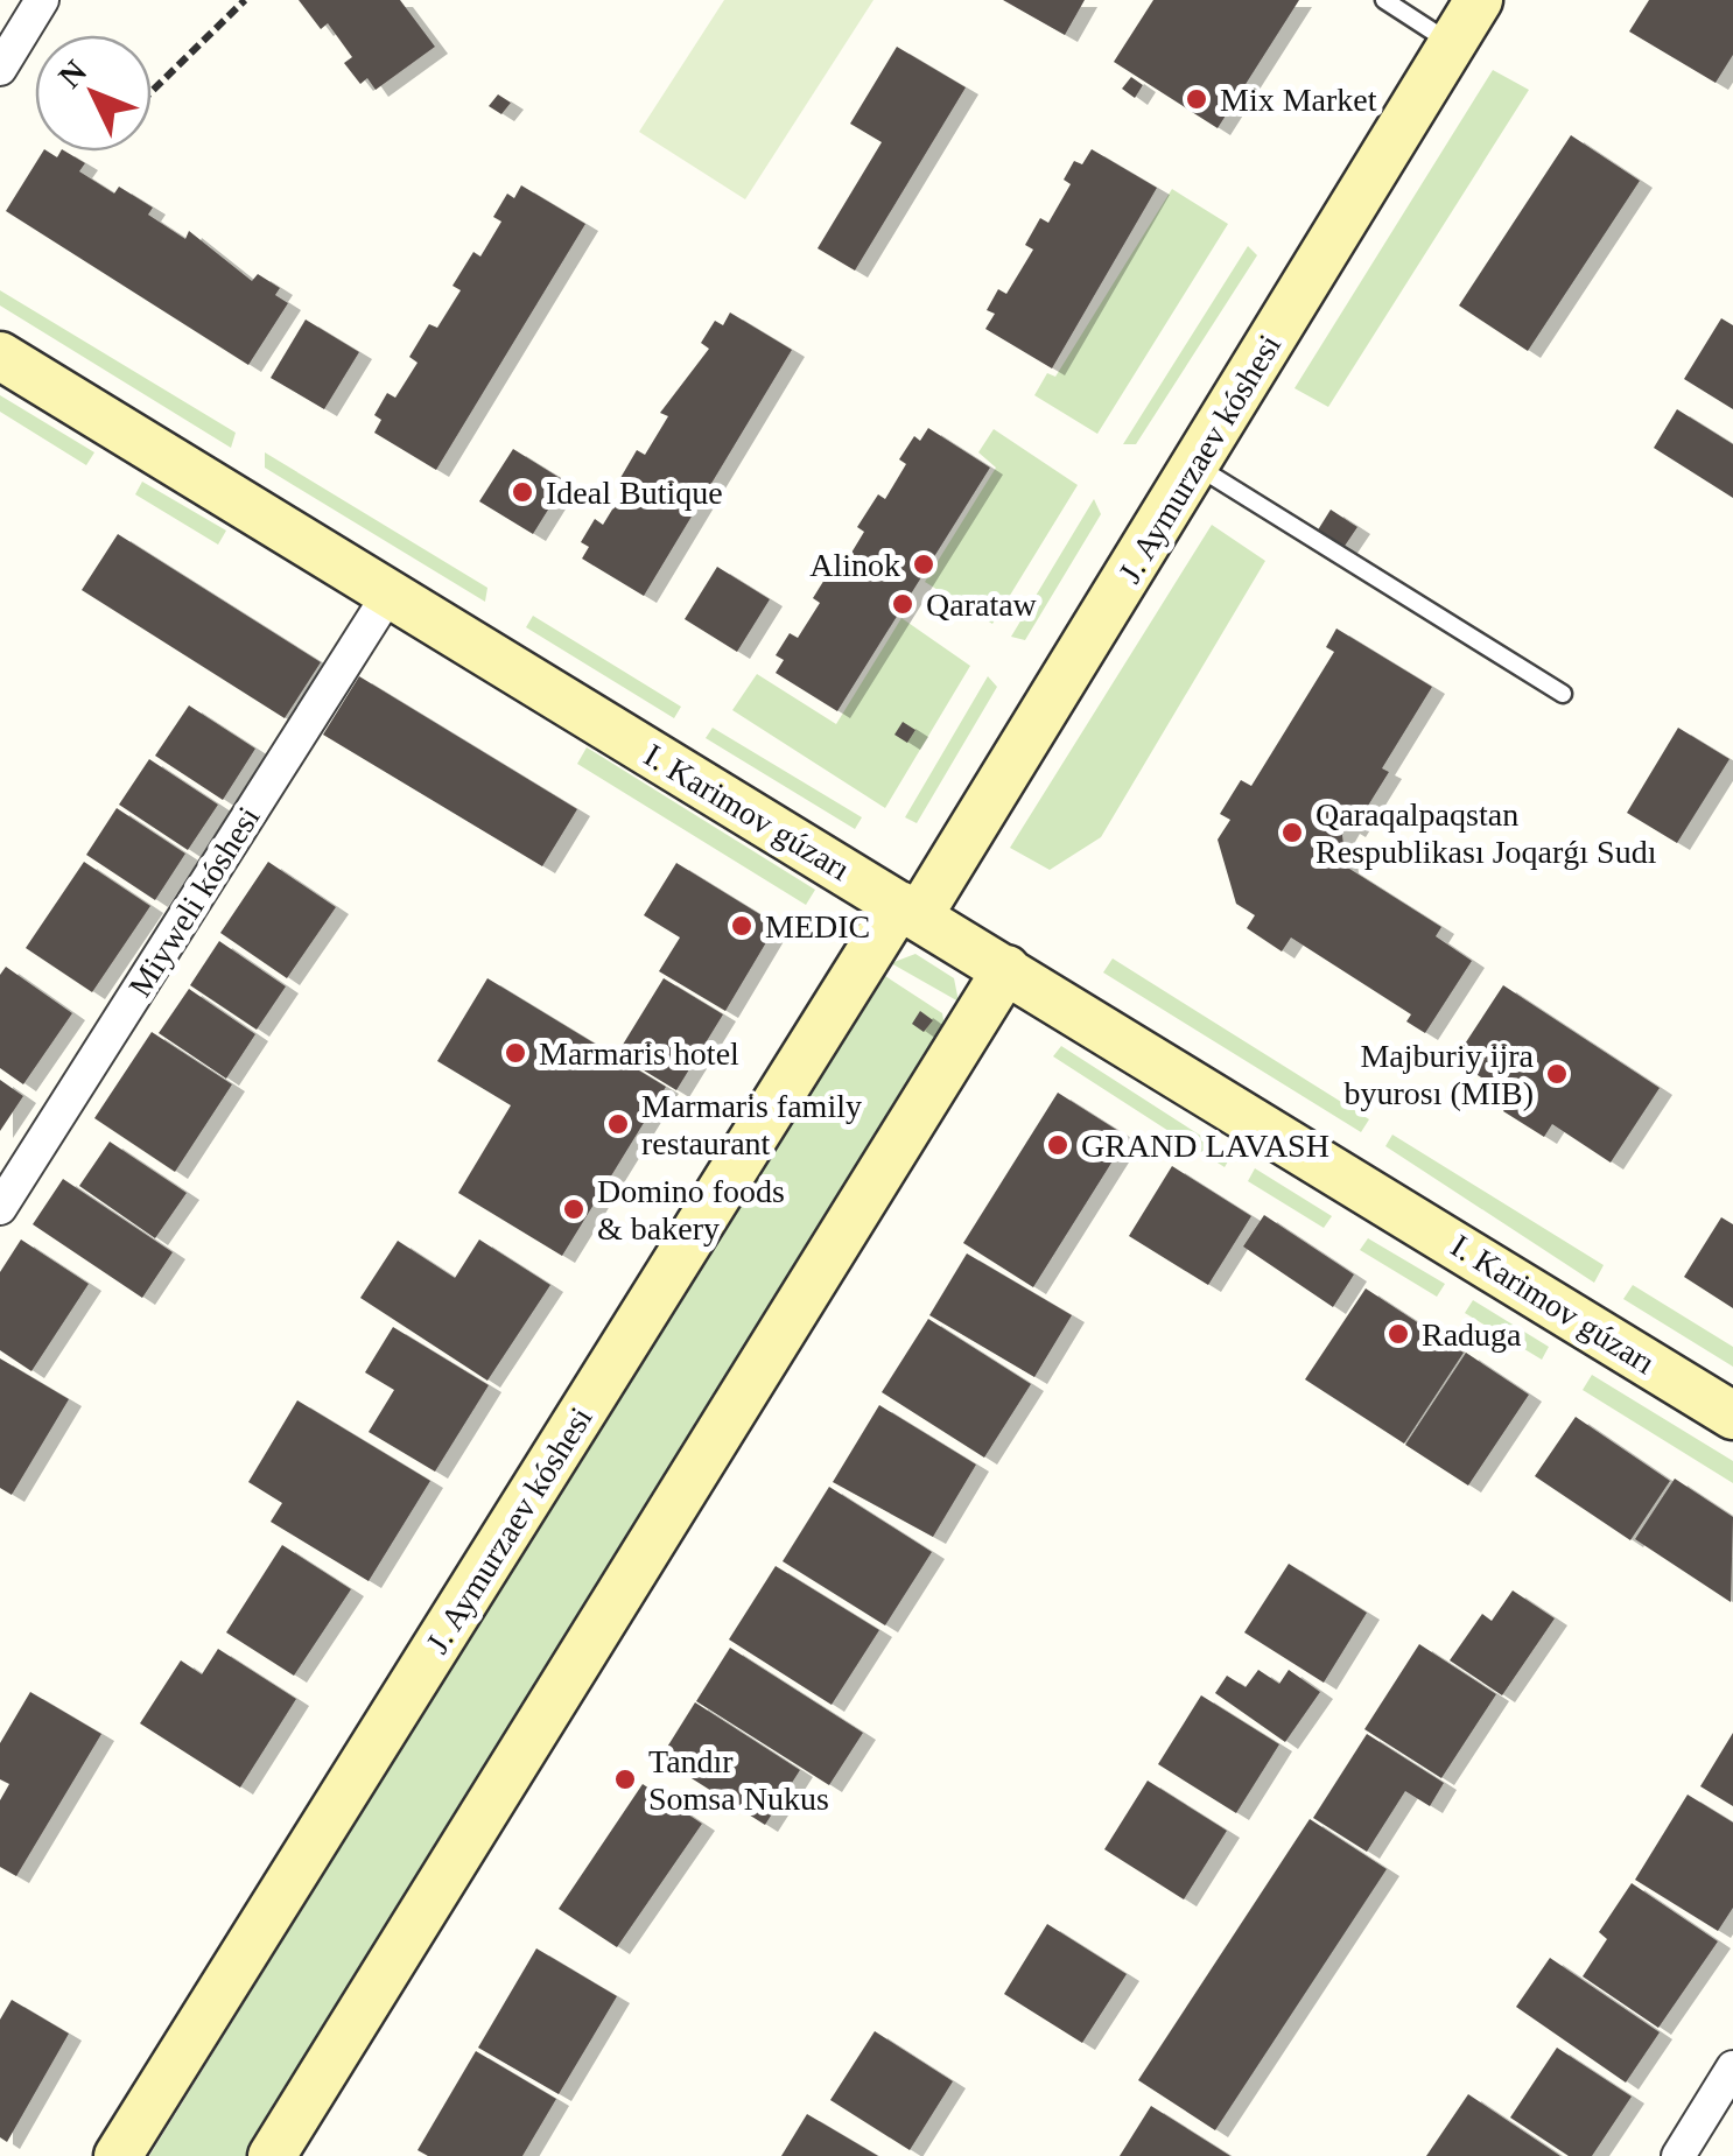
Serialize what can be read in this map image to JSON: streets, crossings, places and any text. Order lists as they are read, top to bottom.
{
  "streets": {
    "street": ["J. Aymurzaev kóshesi", "I. Karimov gúzarı", "Miyweli kóshesi"]
  },
  "crossings": [
    ["J. Aymurzaev kóshesi", "I. Karimov gúzarı"],
    ["I. Karimov gúzarı", "Miyweli kóshesi"]
  ],
  "places": [
    "Mix Market",
    "Ideal Butique",
    "Alinok",
    "Qarataw",
    "Qaraqalpaqstan Respublikası Joqarǵı Sudı",
    "MEDIC",
    "Marmaris hotel",
    "Majburiy ijra byurosı (MIB)",
    "Marmaris family restaurant",
    "GRAND LAVASH",
    "Domino foods & bakery",
    "Raduga",
    "Tandır Somsa Nukus"
  ],
  "north": "top left"
}
